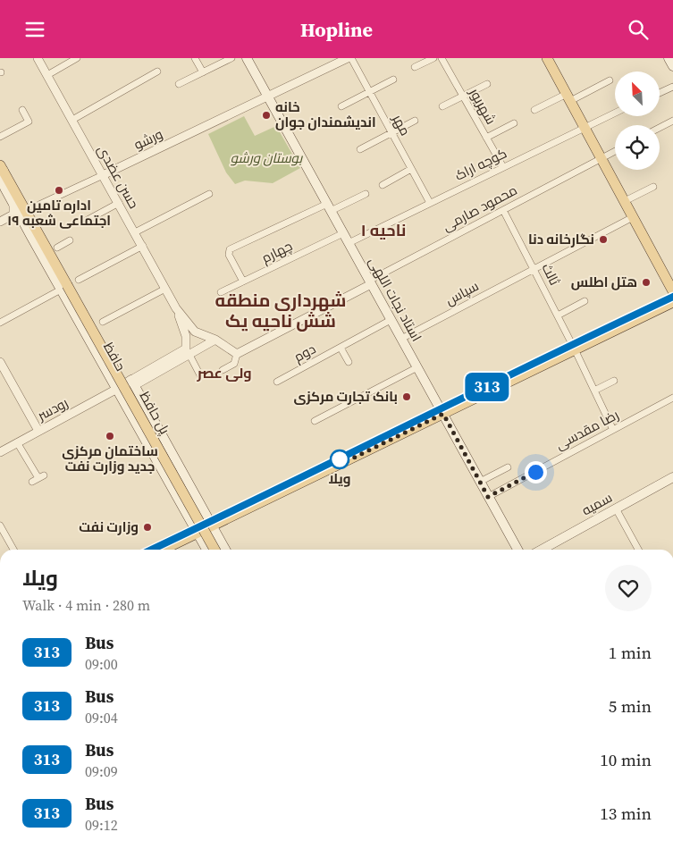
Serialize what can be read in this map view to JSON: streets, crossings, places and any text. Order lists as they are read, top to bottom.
{
  "streets": {
    "main road": [
      "استاد نجات اللهی",
      "حافظ",
      "پل حافظ",
      "سمیه"
    ],
    "street": [
      "شهریور",
      "مهر",
      "ورشو",
      "کوچه اراک",
      "حسن عضدی",
      "محمود صارمی",
      "چهارم",
      "ثالث",
      "سپاس",
      "دوم",
      "رودسر",
      "رضا مقدسی"
    ]
  },
  "crossings": [
    ["شهریور", "کوچه اراک"],
    ["مهر", "کوچه اراک"],
    ["ورشو", "حسن عضدی"],
    ["ورشو", "استاد نجات اللهی"],
    ["کوچه اراک", "استاد نجات اللهی"],
    ["محمود صارمی", "ثالث"],
    ["محمود صارمی", "استاد نجات اللهی"],
    ["چهارم", "استاد نجات اللهی"],
    ["ثالث", "سپاس"],
    ["ثالث", "رضا مقدسی"],
    ["سپاس", "استاد نجات اللهی"],
    ["استاد نجات اللهی", "دوم"],
    ["استاد نجات اللهی", "رضا مقدسی"],
    ["حافظ", "رودسر"],
    ["حافظ", "پل حافظ"]
  ],
  "districts": ["ناحیه ۱", "شهرداری منطقه شش ناحیه یک", "ولی عصر"],
  "parks": ["بوستان ورشو"],
  "places": [
    "خانه اندیشمندان جوان",
    "اداره تامین اجتماعی شعبه ۱۹",
    "نگارخانه دنا",
    "هتل اطلس",
    "بانک تجارت مرکزی",
    "ساختمان مرکزی جدید وزارت نفت",
    "ویلا",
    "وزارت نفت"
  ],
  "lines": ["bus line 313"],
  "north": "top left",
  "page": {
    "header": "Hopline",
    "on_map": "313",
    "heading": ["ویلا", "Walk · 4 min · 280 m"],
    "list": [
      {
        "mark": "313",
        "name": "Bus",
        "note": "09:00",
        "value": "1 min"
      },
      {
        "mark": "313",
        "name": "Bus",
        "note": "09:04",
        "value": "5 min"
      },
      {
        "mark": "313",
        "name": "Bus",
        "note": "09:09",
        "value": "10 min"
      },
      {
        "mark": "313",
        "name": "Bus",
        "note": "09:12",
        "value": "13 min"
      }
    ]
  }
}
